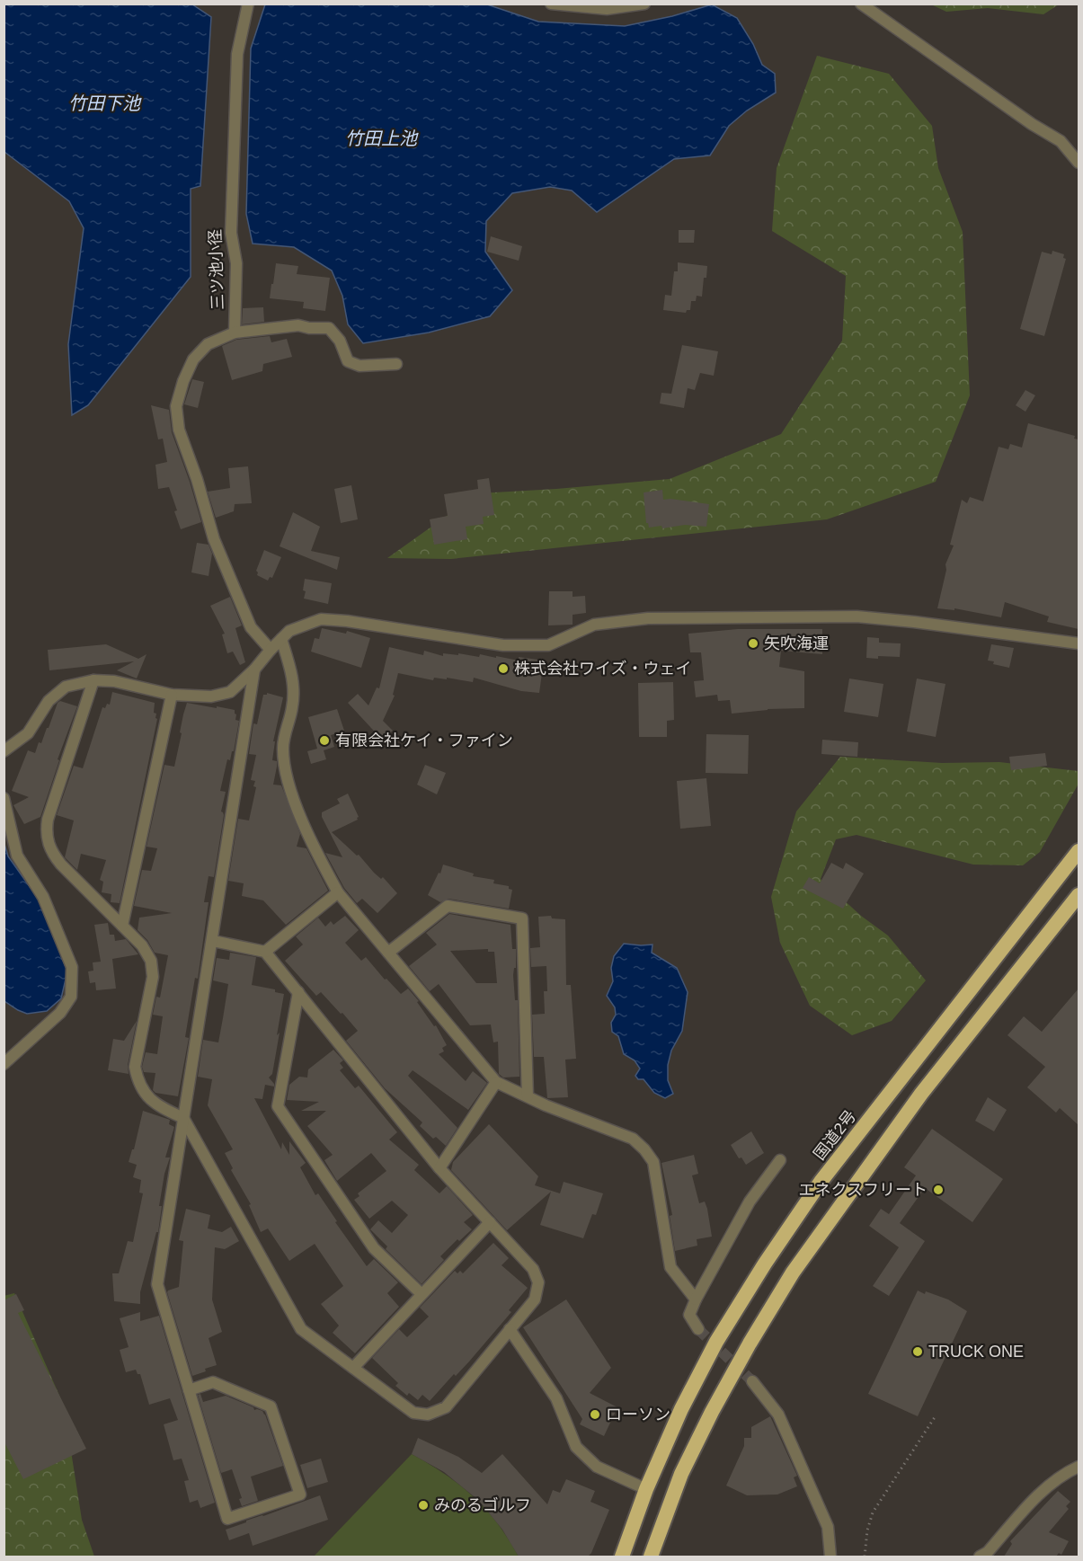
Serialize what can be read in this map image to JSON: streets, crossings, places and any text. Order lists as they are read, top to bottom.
{
  "streets": {
    "highway": ["国道2号"],
    "street": ["三ツ池小径"]
  },
  "water": ["竹田下池", "竹田上池"],
  "places": [
    "矢吹海運",
    "株式会社ワイズ・ウェイ",
    "有限会社ケイ・ファイン",
    "エネクスフリート",
    "TRUCK ONE",
    "ローソン",
    "みのるゴルフ"
  ]
}
